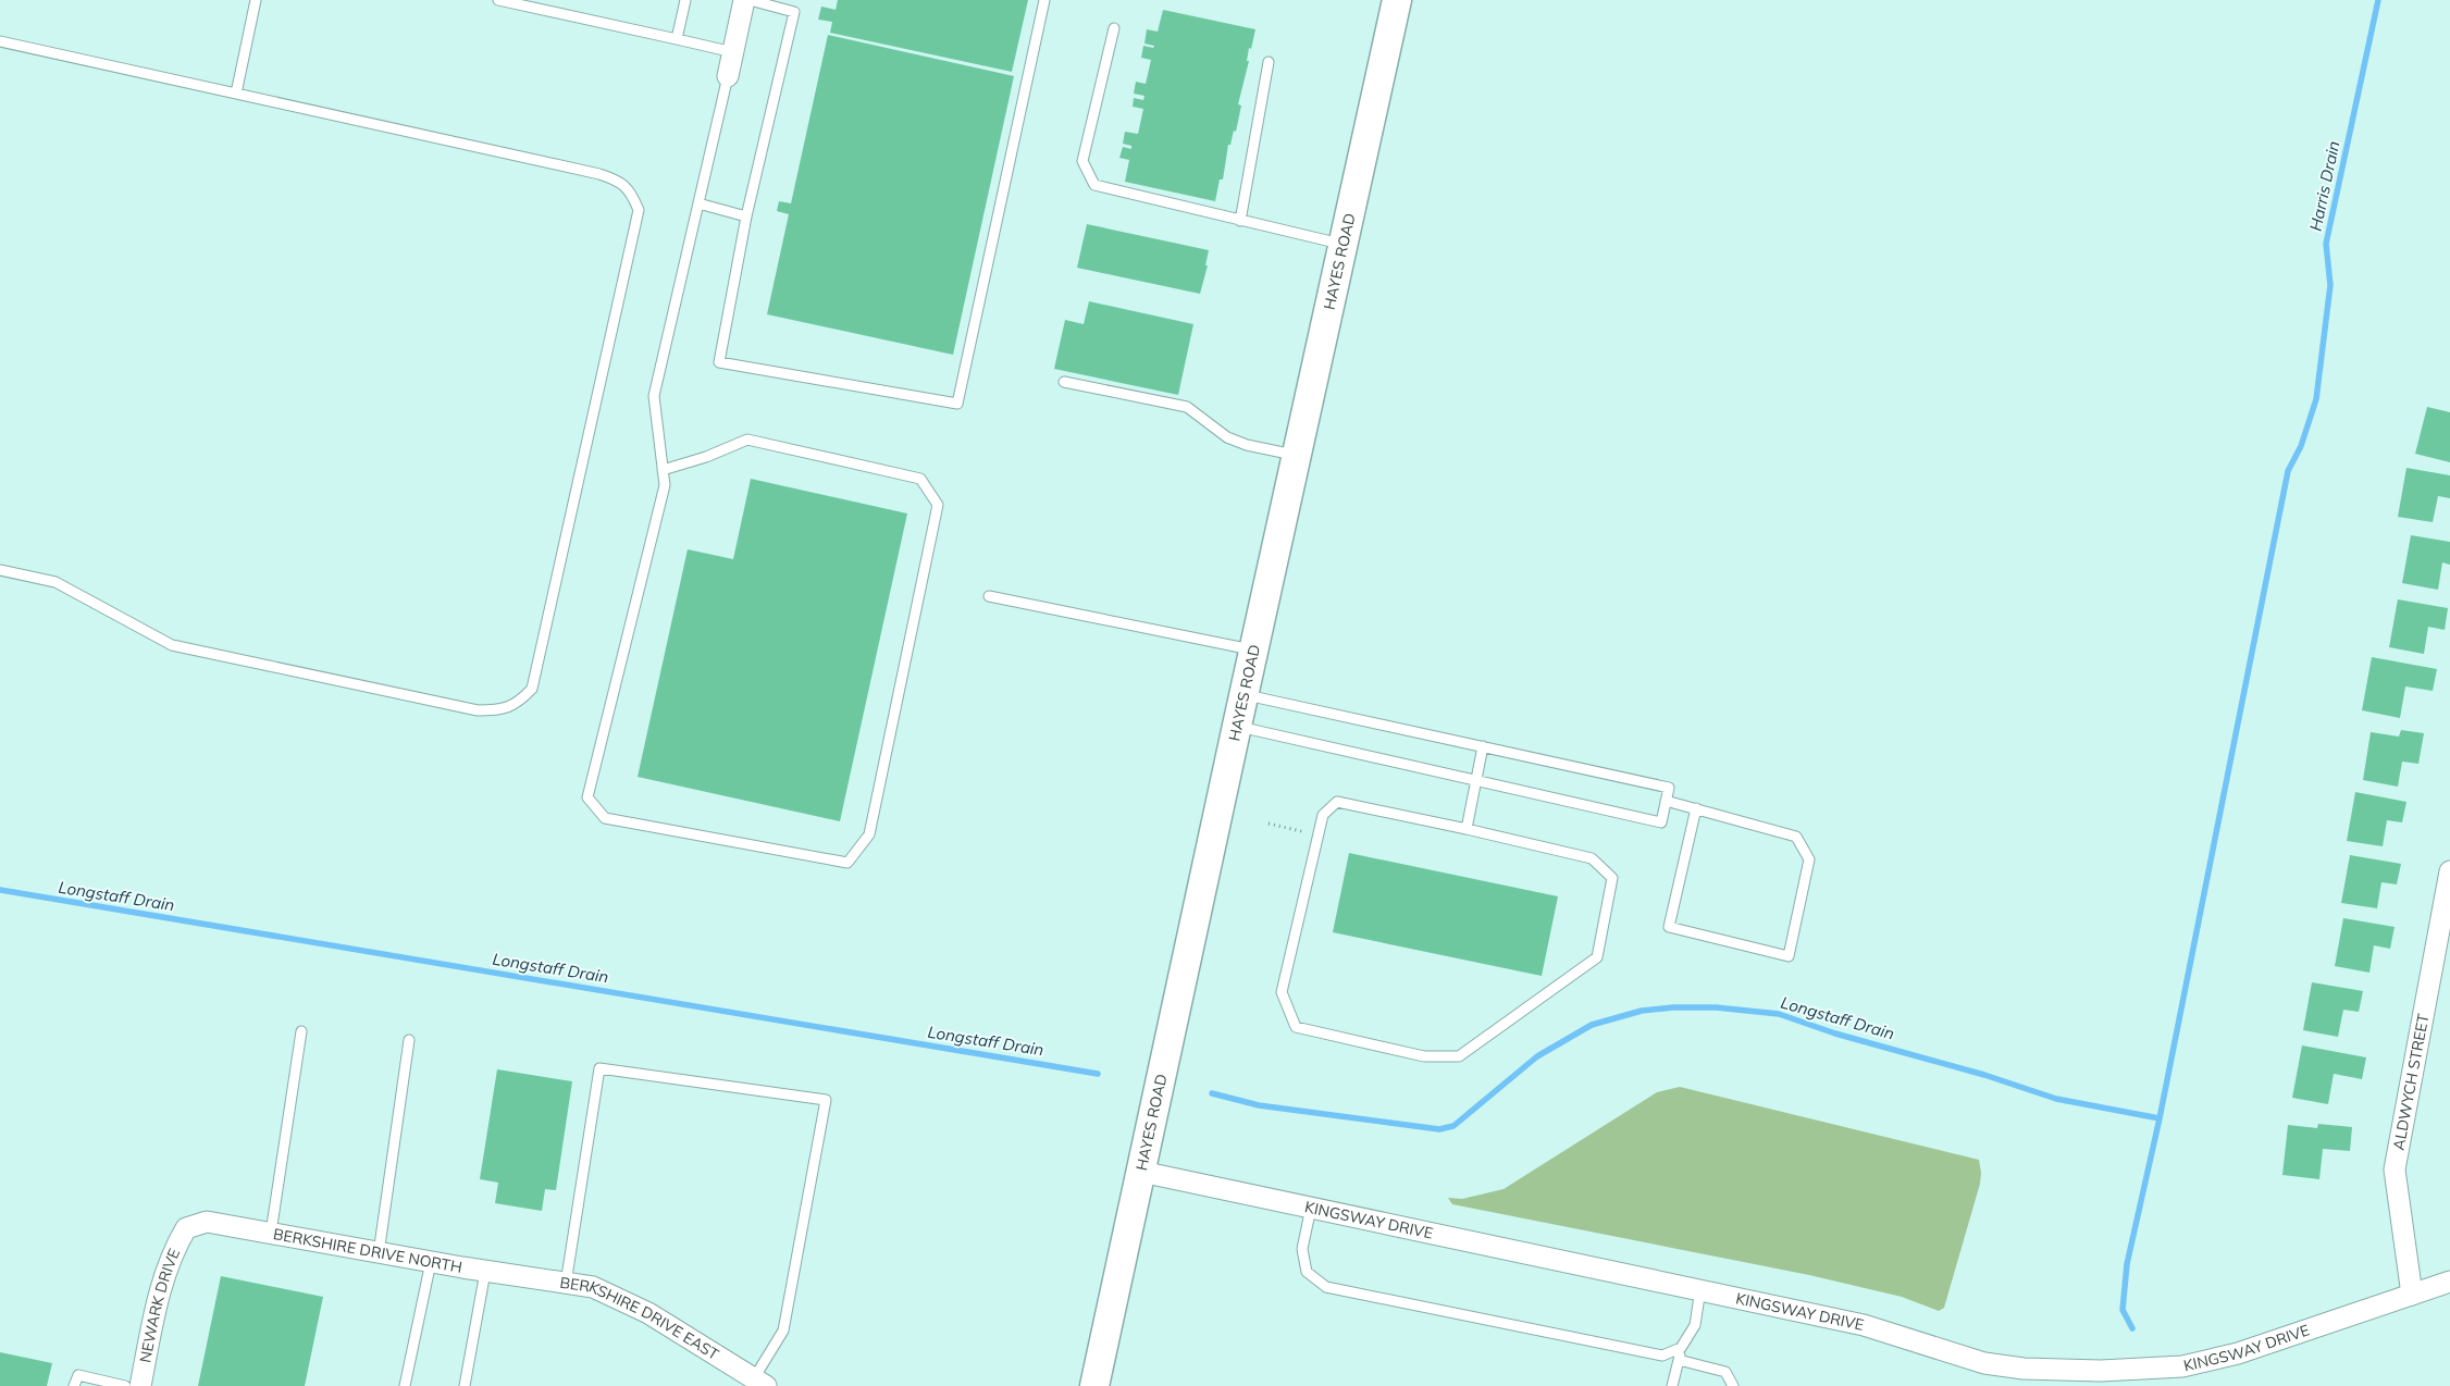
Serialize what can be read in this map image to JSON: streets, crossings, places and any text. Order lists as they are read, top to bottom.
{
  "streets": {
    "main road": ["HAYES ROAD"],
    "street": [
      "ALDWYCH STREET",
      "KINGSWAY DRIVE",
      "BERKSHIRE DRIVE NORTH",
      "NEWARK DRIVE",
      "BERKSHIRE DRIVE EAST"
    ]
  },
  "crossings": [
    ["HAYES ROAD", "KINGSWAY DRIVE"],
    ["ALDWYCH STREET", "KINGSWAY DRIVE"],
    ["BERKSHIRE DRIVE NORTH", "NEWARK DRIVE"],
    ["BERKSHIRE DRIVE NORTH", "BERKSHIRE DRIVE EAST"]
  ],
  "water": ["Harris Drain", "Longstaff Drain"]
}
